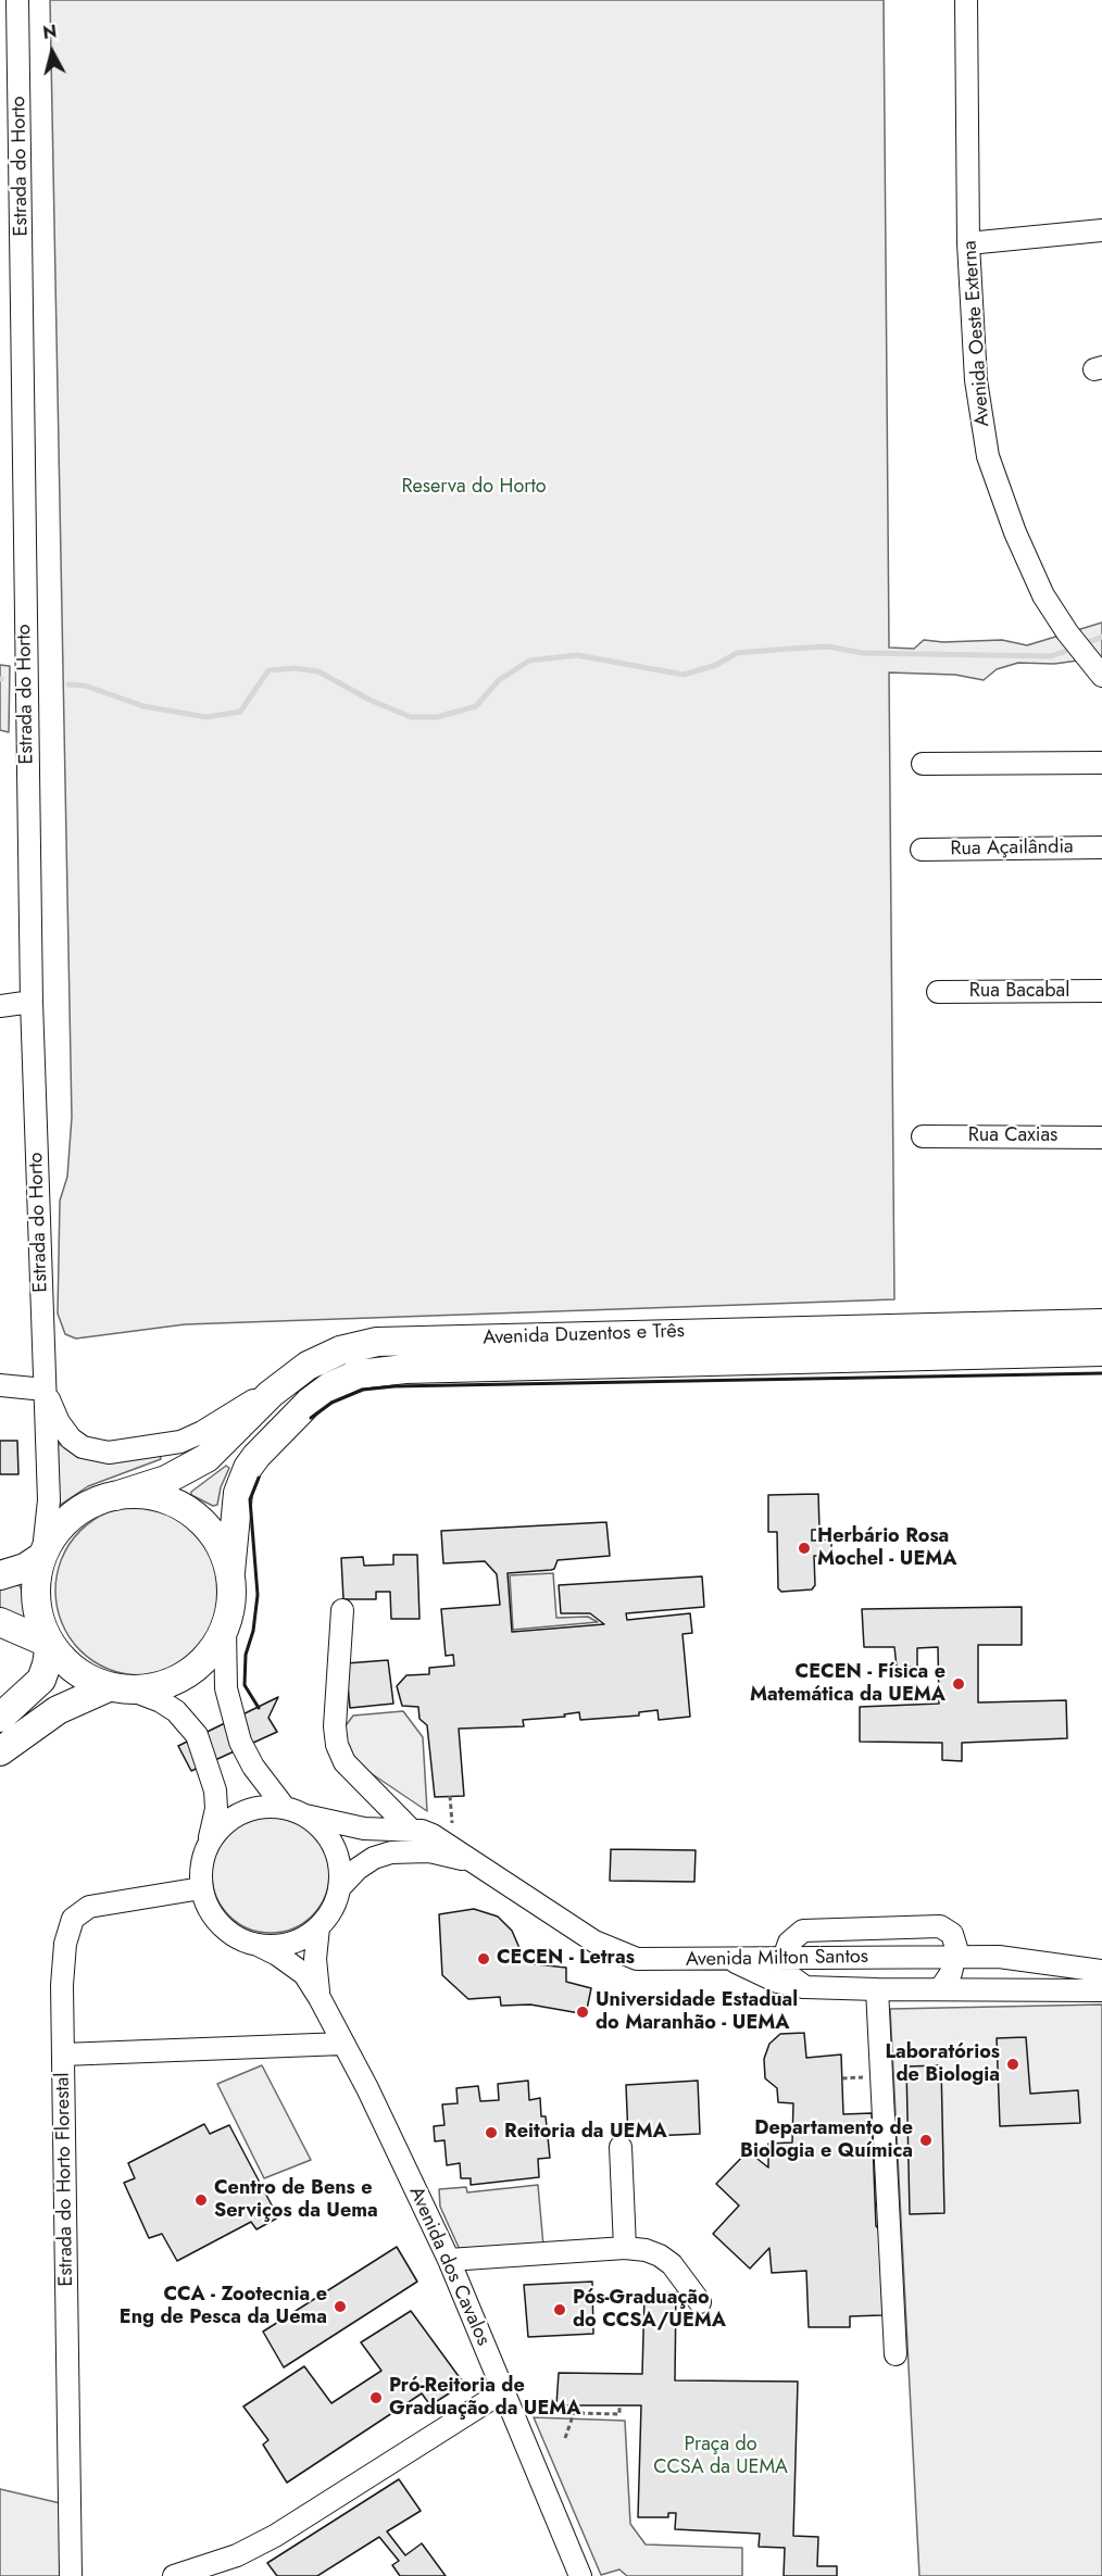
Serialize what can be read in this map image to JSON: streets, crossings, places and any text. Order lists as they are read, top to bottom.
{
  "streets": {
    "main road": ["Avenida Duzentos e Três"],
    "street": [
      "Estrada do Horto",
      "Avenida Oeste Externa",
      "Rua Açailândia",
      "Rua Bacabal",
      "Rua Caxias",
      "Avenida Milton Santos",
      "Estrada do Horto Florestal",
      "Avenida dos Cavalos"
    ]
  },
  "crossings": [
    ["Estrada do Horto", "Avenida Duzentos e Três"],
    ["Avenida Milton Santos", "Estrada do Horto Florestal"],
    ["Avenida Milton Santos", "Avenida dos Cavalos"],
    ["Estrada do Horto Florestal", "Avenida dos Cavalos"]
  ],
  "parks": ["Reserva do Horto", "Praça do CCSA da UEMA"],
  "places": [
    "Herbário Rosa Mochel - UEMA",
    "CECEN - Física e Matemática da UEMA",
    "CECEN - Letras",
    "Universidade Estadual do Maranhão - UEMA",
    "Laboratórios de Biologia",
    "Reitoria da UEMA",
    "Departamento de Biologia e Química",
    "Centro de Bens e Serviços da Uema",
    "CCA - Zootecnia e Eng de Pesca da Uema",
    "Pós-Graduação do CCSA/UEMA",
    "Pró-Reitoria de Graduação da UEMA"
  ],
  "north": "top"
}
